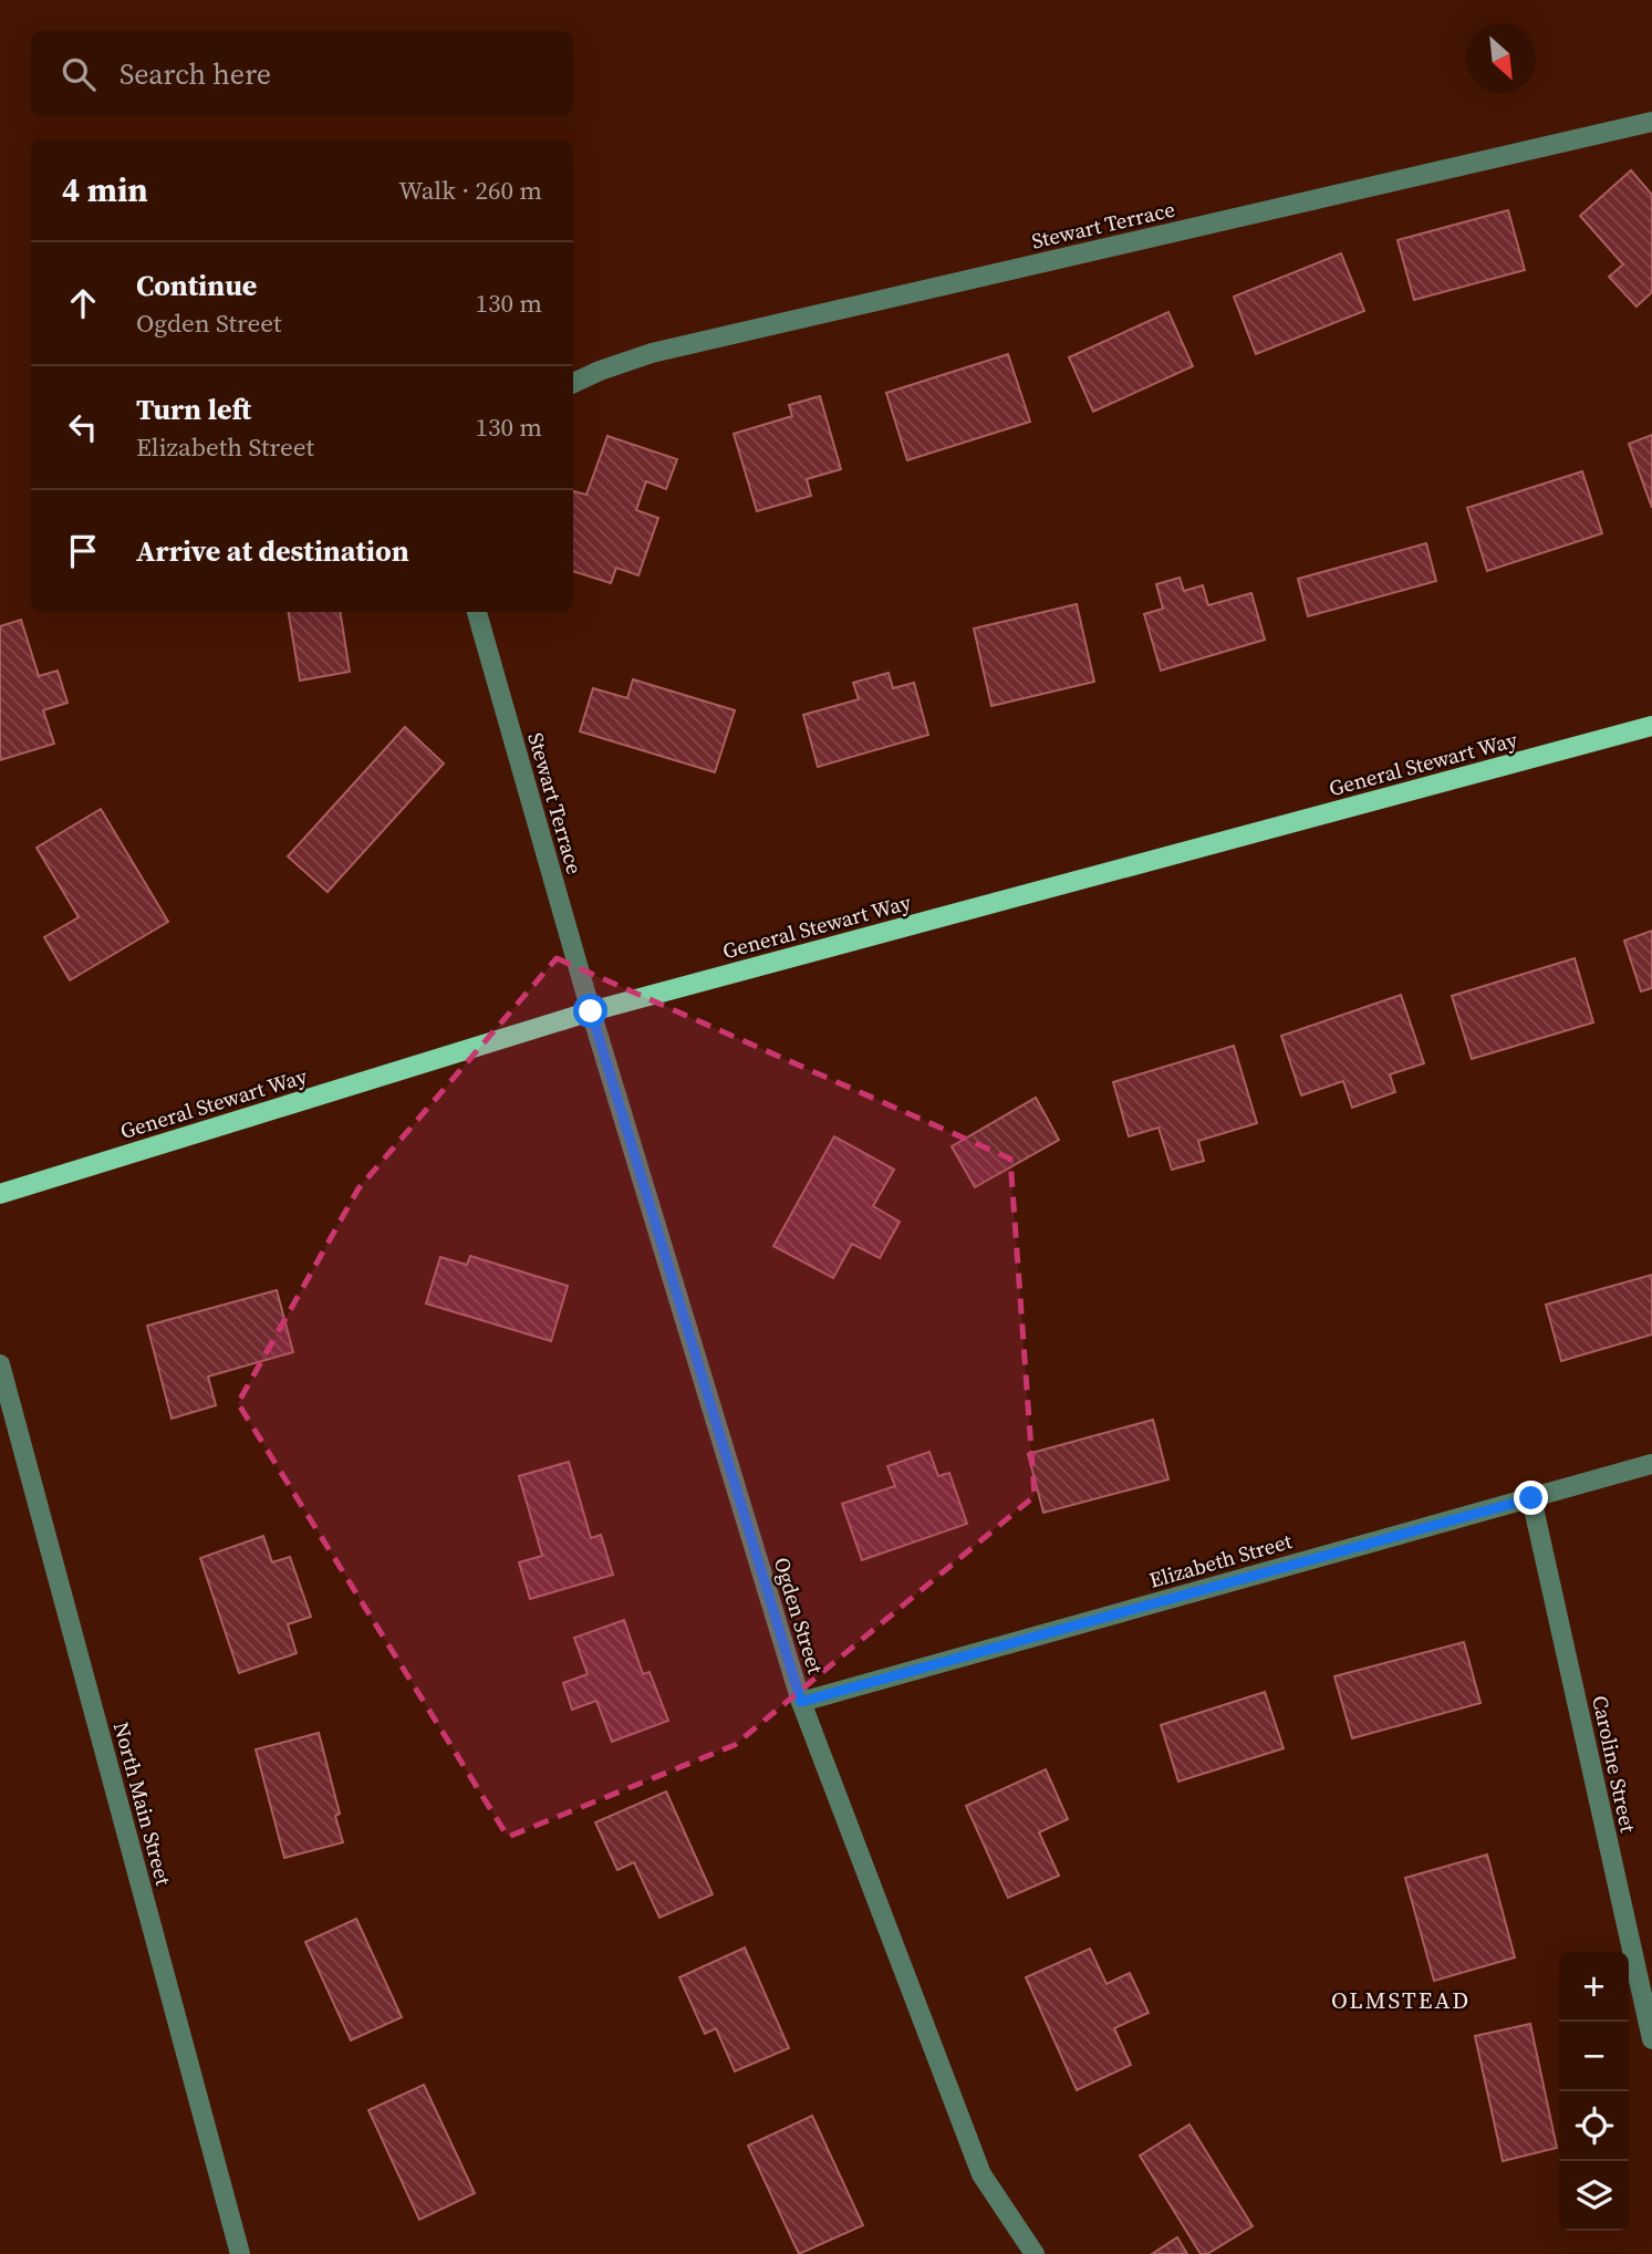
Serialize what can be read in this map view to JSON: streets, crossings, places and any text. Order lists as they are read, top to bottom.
{
  "streets": {
    "main road": ["General Stewart Way"],
    "street": [
      "Stewart Terrace",
      "Elizabeth Street",
      "Ogden Street",
      "Caroline Street",
      "North Main Street"
    ]
  },
  "crossings": [
    ["Stewart Terrace", "General Stewart Way"],
    ["Stewart Terrace", "Ogden Street"],
    ["General Stewart Way", "Ogden Street"],
    ["Elizabeth Street", "Ogden Street"],
    ["Elizabeth Street", "Caroline Street"]
  ],
  "districts": ["OLMSTEAD"],
  "north": "bottom right",
  "page": {
    "search": "Search here",
    "heading": ["4 min", "Walk · 260 m"],
    "list": [
      ["Continue", "Ogden Street", "130 m"],
      ["Turn left", "Elizabeth Street", "130 m"],
      "Arrive at destination"
    ],
    "map_buttons": ["+", "−"]
  }
}
